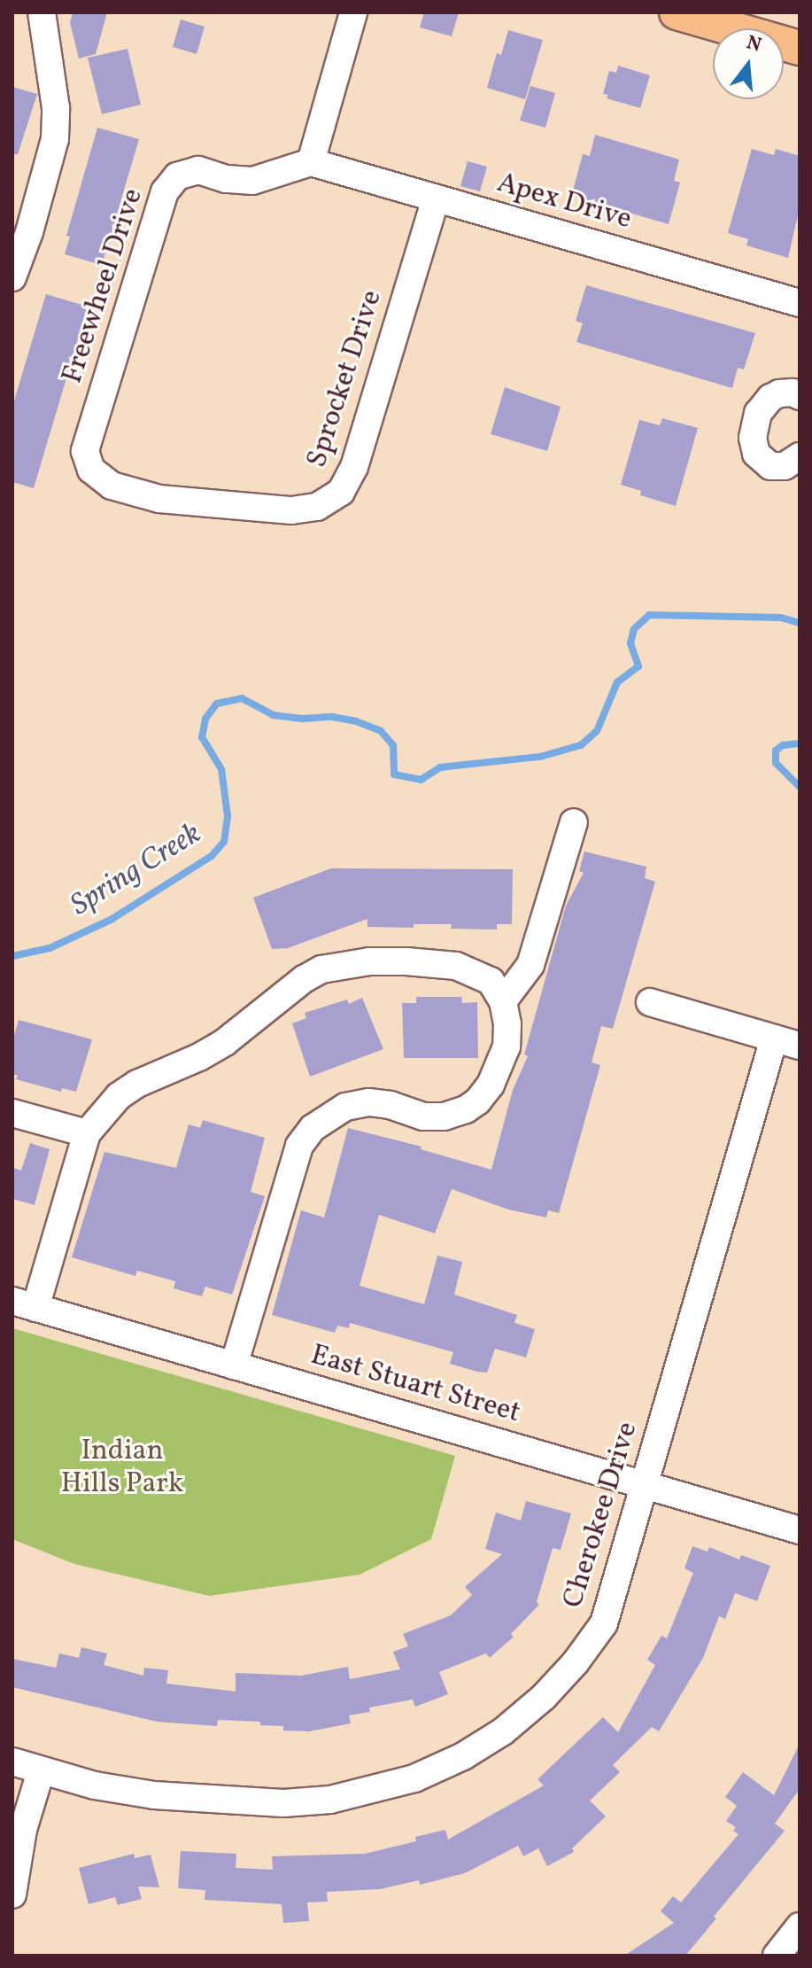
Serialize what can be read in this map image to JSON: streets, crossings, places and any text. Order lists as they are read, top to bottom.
{
  "streets": {
    "street": [
      "Apex Drive",
      "Freewheel Drive",
      "Sprocket Drive",
      "East Stuart Street",
      "Cherokee Drive"
    ]
  },
  "crossings": [
    ["Apex Drive", "Freewheel Drive"],
    ["Apex Drive", "Sprocket Drive"],
    ["Freewheel Drive", "Sprocket Drive"],
    ["East Stuart Street", "Cherokee Drive"]
  ],
  "water": ["Spring Creek"],
  "parks": ["Indian Hills Park"],
  "north": "top"
}
